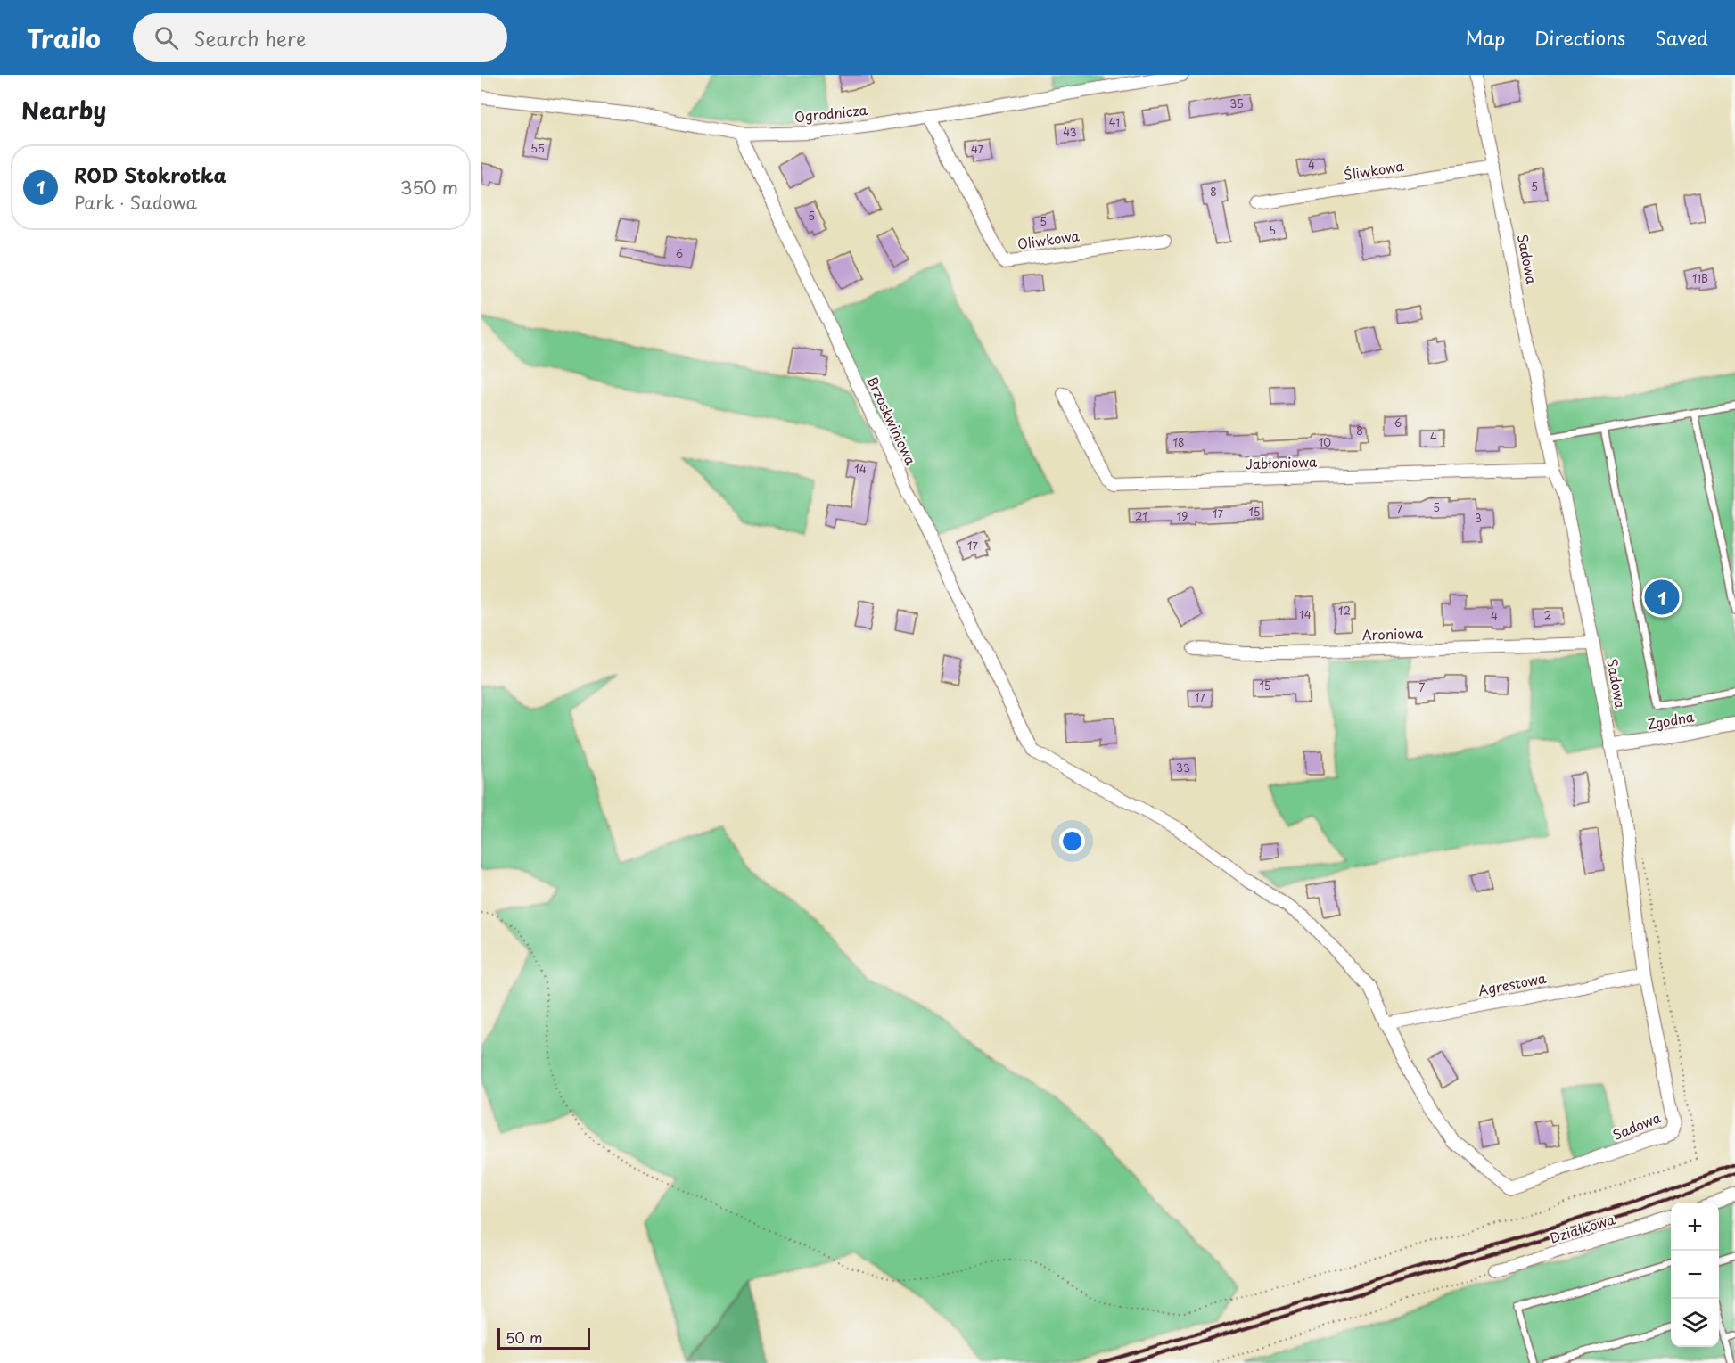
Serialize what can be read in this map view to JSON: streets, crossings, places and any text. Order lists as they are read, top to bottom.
{
  "streets": {
    "street": [
      "Ogrodnicza",
      "Śliwkowa",
      "Oliwkowa",
      "Sadowa",
      "Brzoskwiniowa",
      "Jabłoniowa",
      "Aroniowa",
      "Zgodna",
      "Agrestowa",
      "Działkowa"
    ]
  },
  "crossings": [
    ["Ogrodnicza", "Oliwkowa"],
    ["Ogrodnicza", "Brzoskwiniowa"],
    ["Śliwkowa", "Sadowa"],
    ["Sadowa", "Brzoskwiniowa"],
    ["Sadowa", "Jabłoniowa"],
    ["Sadowa", "Aroniowa"],
    ["Sadowa", "Zgodna"],
    ["Sadowa", "Agrestowa"],
    ["Brzoskwiniowa", "Agrestowa"]
  ],
  "house_numbers": [
    "35",
    "41",
    "43",
    "55",
    "47",
    "4",
    "5",
    "8",
    "5",
    "5",
    "5",
    "6",
    "11B",
    "6",
    "8",
    "4",
    "18",
    "10",
    "14",
    "5",
    "7",
    "15",
    "17",
    "21",
    "19",
    "3",
    "17",
    "12",
    "14",
    "2",
    "4",
    "15",
    "7",
    "17",
    "33"
  ],
  "scale_bar": "50 m",
  "page": {
    "header": "Trailo",
    "search": "Search here",
    "nav": ["Map", "Directions", "Saved"],
    "heading": "Nearby",
    "list": [
      {
        "mark": "1",
        "name": "ROD Stokrotka",
        "note": "Park · Sadowa",
        "value": "350 m"
      }
    ],
    "pins": "1",
    "map_buttons": ["+", "−"],
    "scale": "50 m"
  }
}
